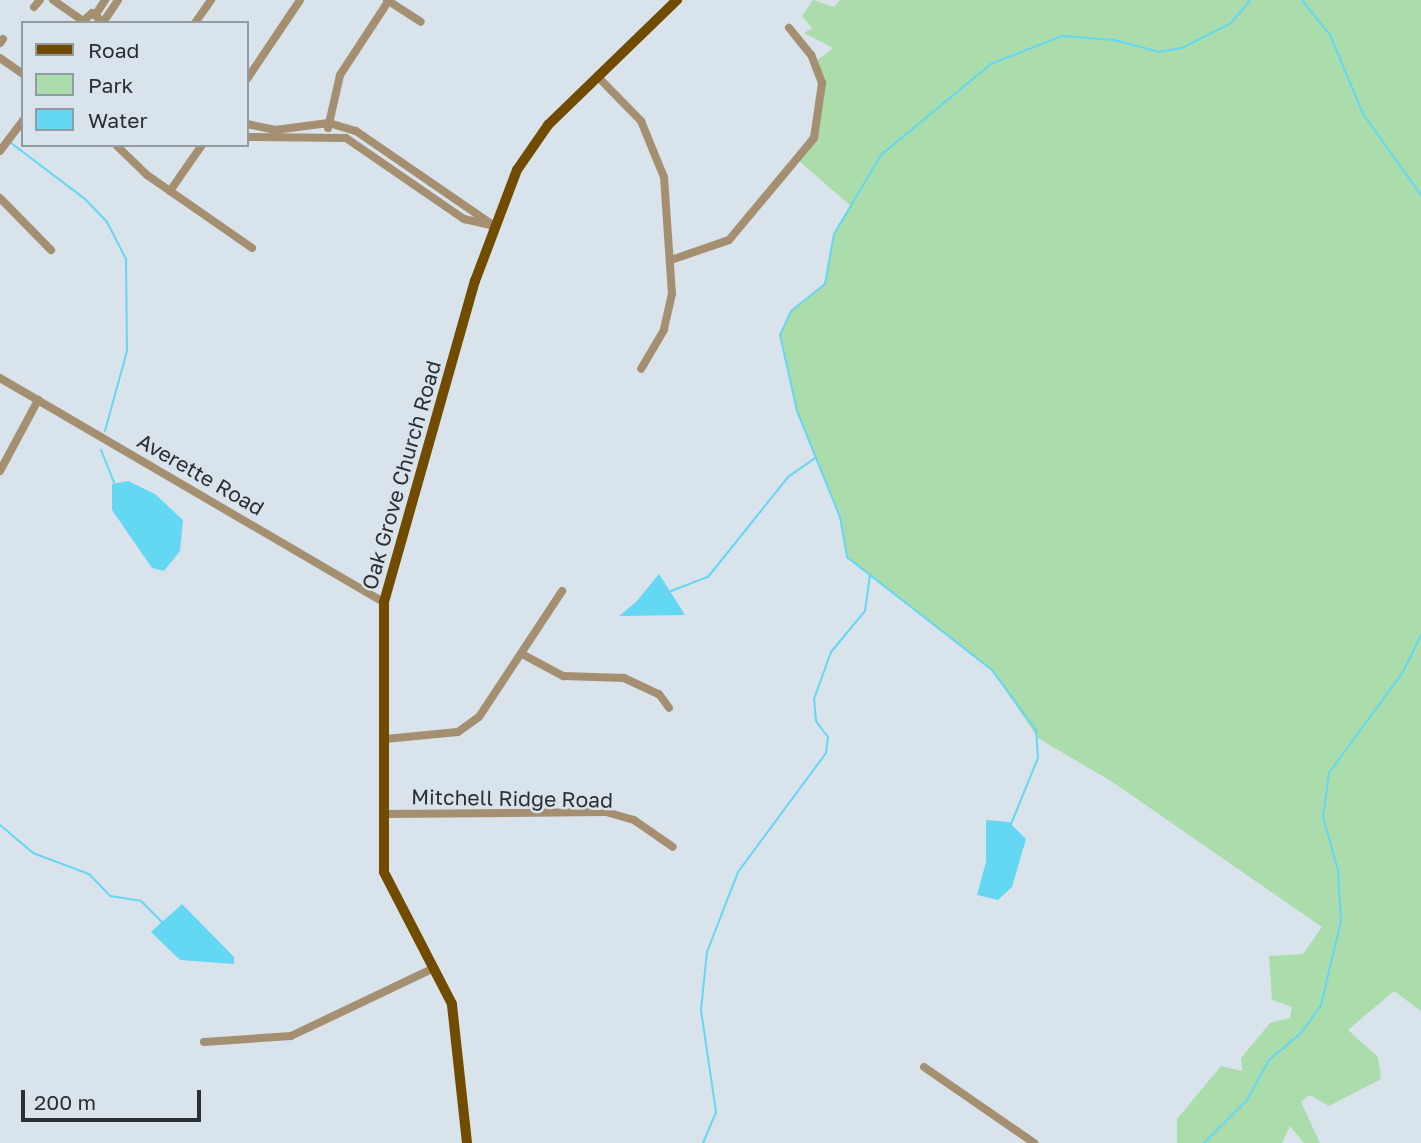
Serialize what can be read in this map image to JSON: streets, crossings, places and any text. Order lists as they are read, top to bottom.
{
  "streets": {
    "main road": ["Oak Grove Church Road"],
    "street": ["Averette Road", "Mitchell Ridge Road"]
  },
  "crossings": [
    ["Averette Road", "Oak Grove Church Road"],
    ["Oak Grove Church Road", "Mitchell Ridge Road"]
  ],
  "legend": ["Road", "Park", "Water"],
  "scale_bar": "200 m"
}
